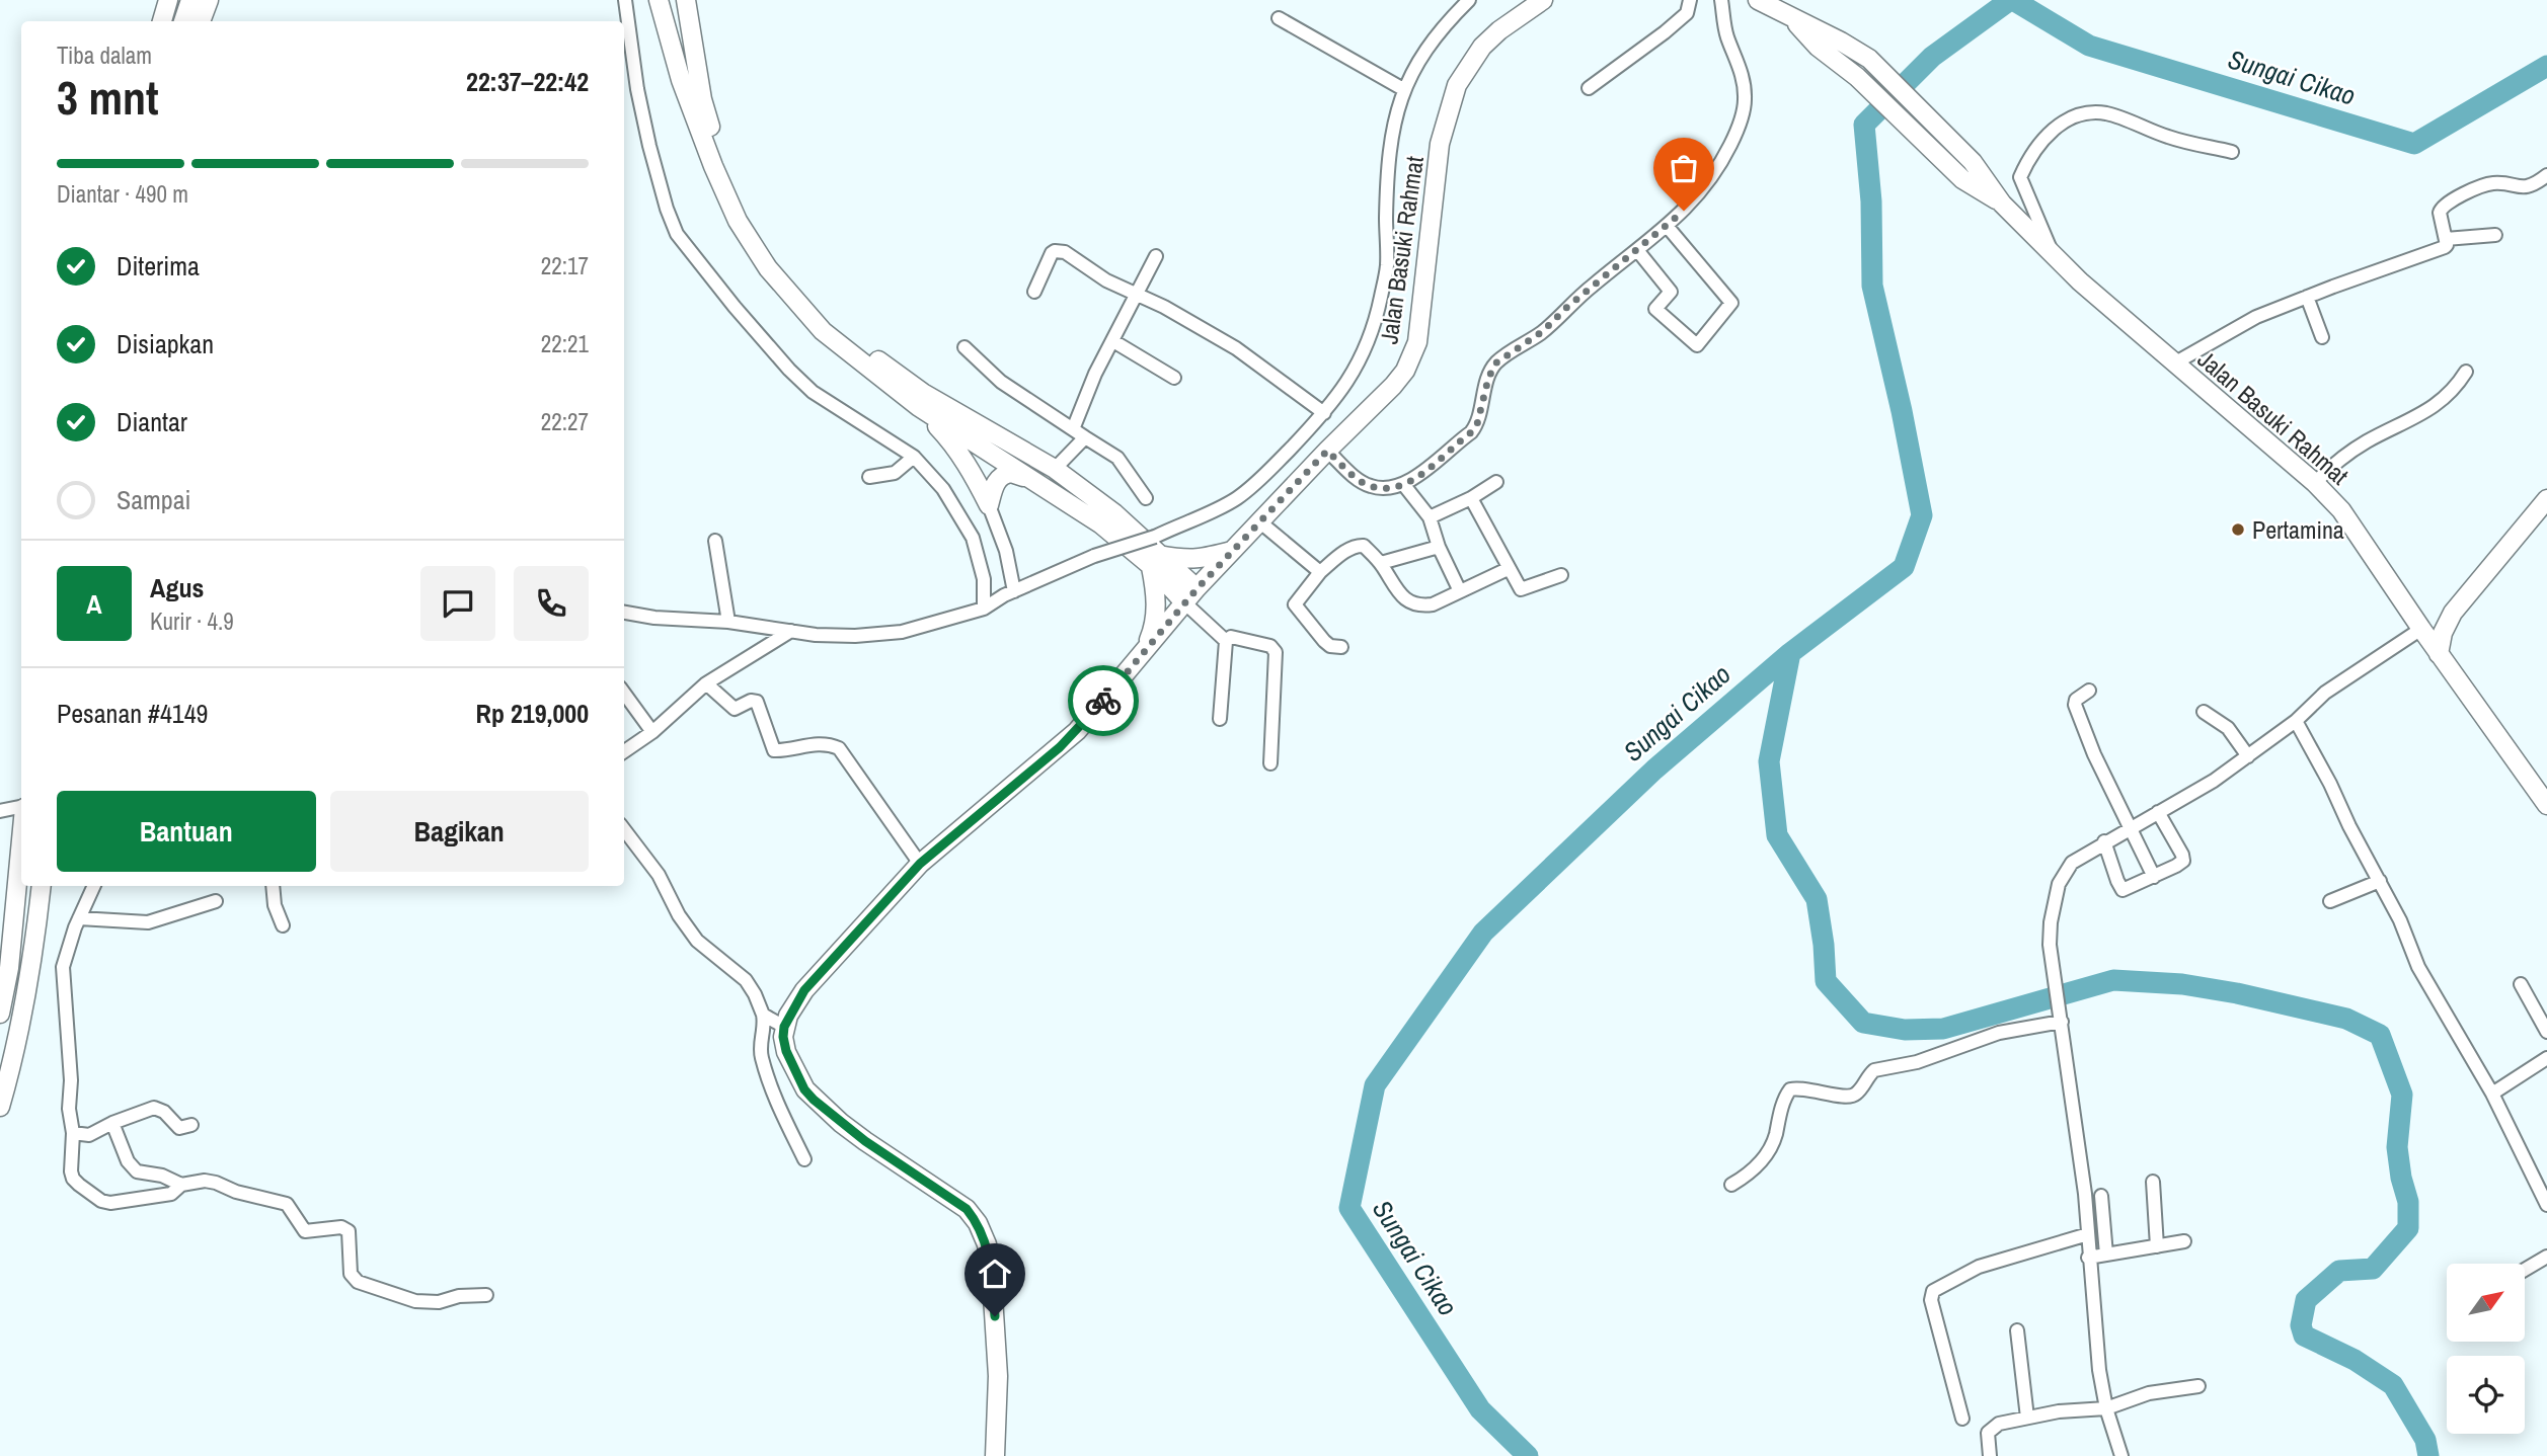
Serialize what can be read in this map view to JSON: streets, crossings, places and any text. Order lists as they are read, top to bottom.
{
  "streets": {
    "highway": ["Jalan Basuki Rahmat"]
  },
  "water": ["Sungai Cikao"],
  "places": ["Pertamina"],
  "north": "top right",
  "page": {
    "heading": ["3 mnt", "Tiba dalam", "22:37–22:42"],
    "panel": [
      "Agus",
      "Kurir · 4.9",
      "Pesanan #4149",
      "Rp 219,000"
    ],
    "bar": "Diantar · 490 m",
    "list": [
      ["Diterima", "22:17"],
      ["Disiapkan", "22:21"],
      ["Diantar", "22:27"],
      "Sampai"
    ],
    "round": "A",
    "buttons": ["Bantuan", "Bagikan"]
  }
}
